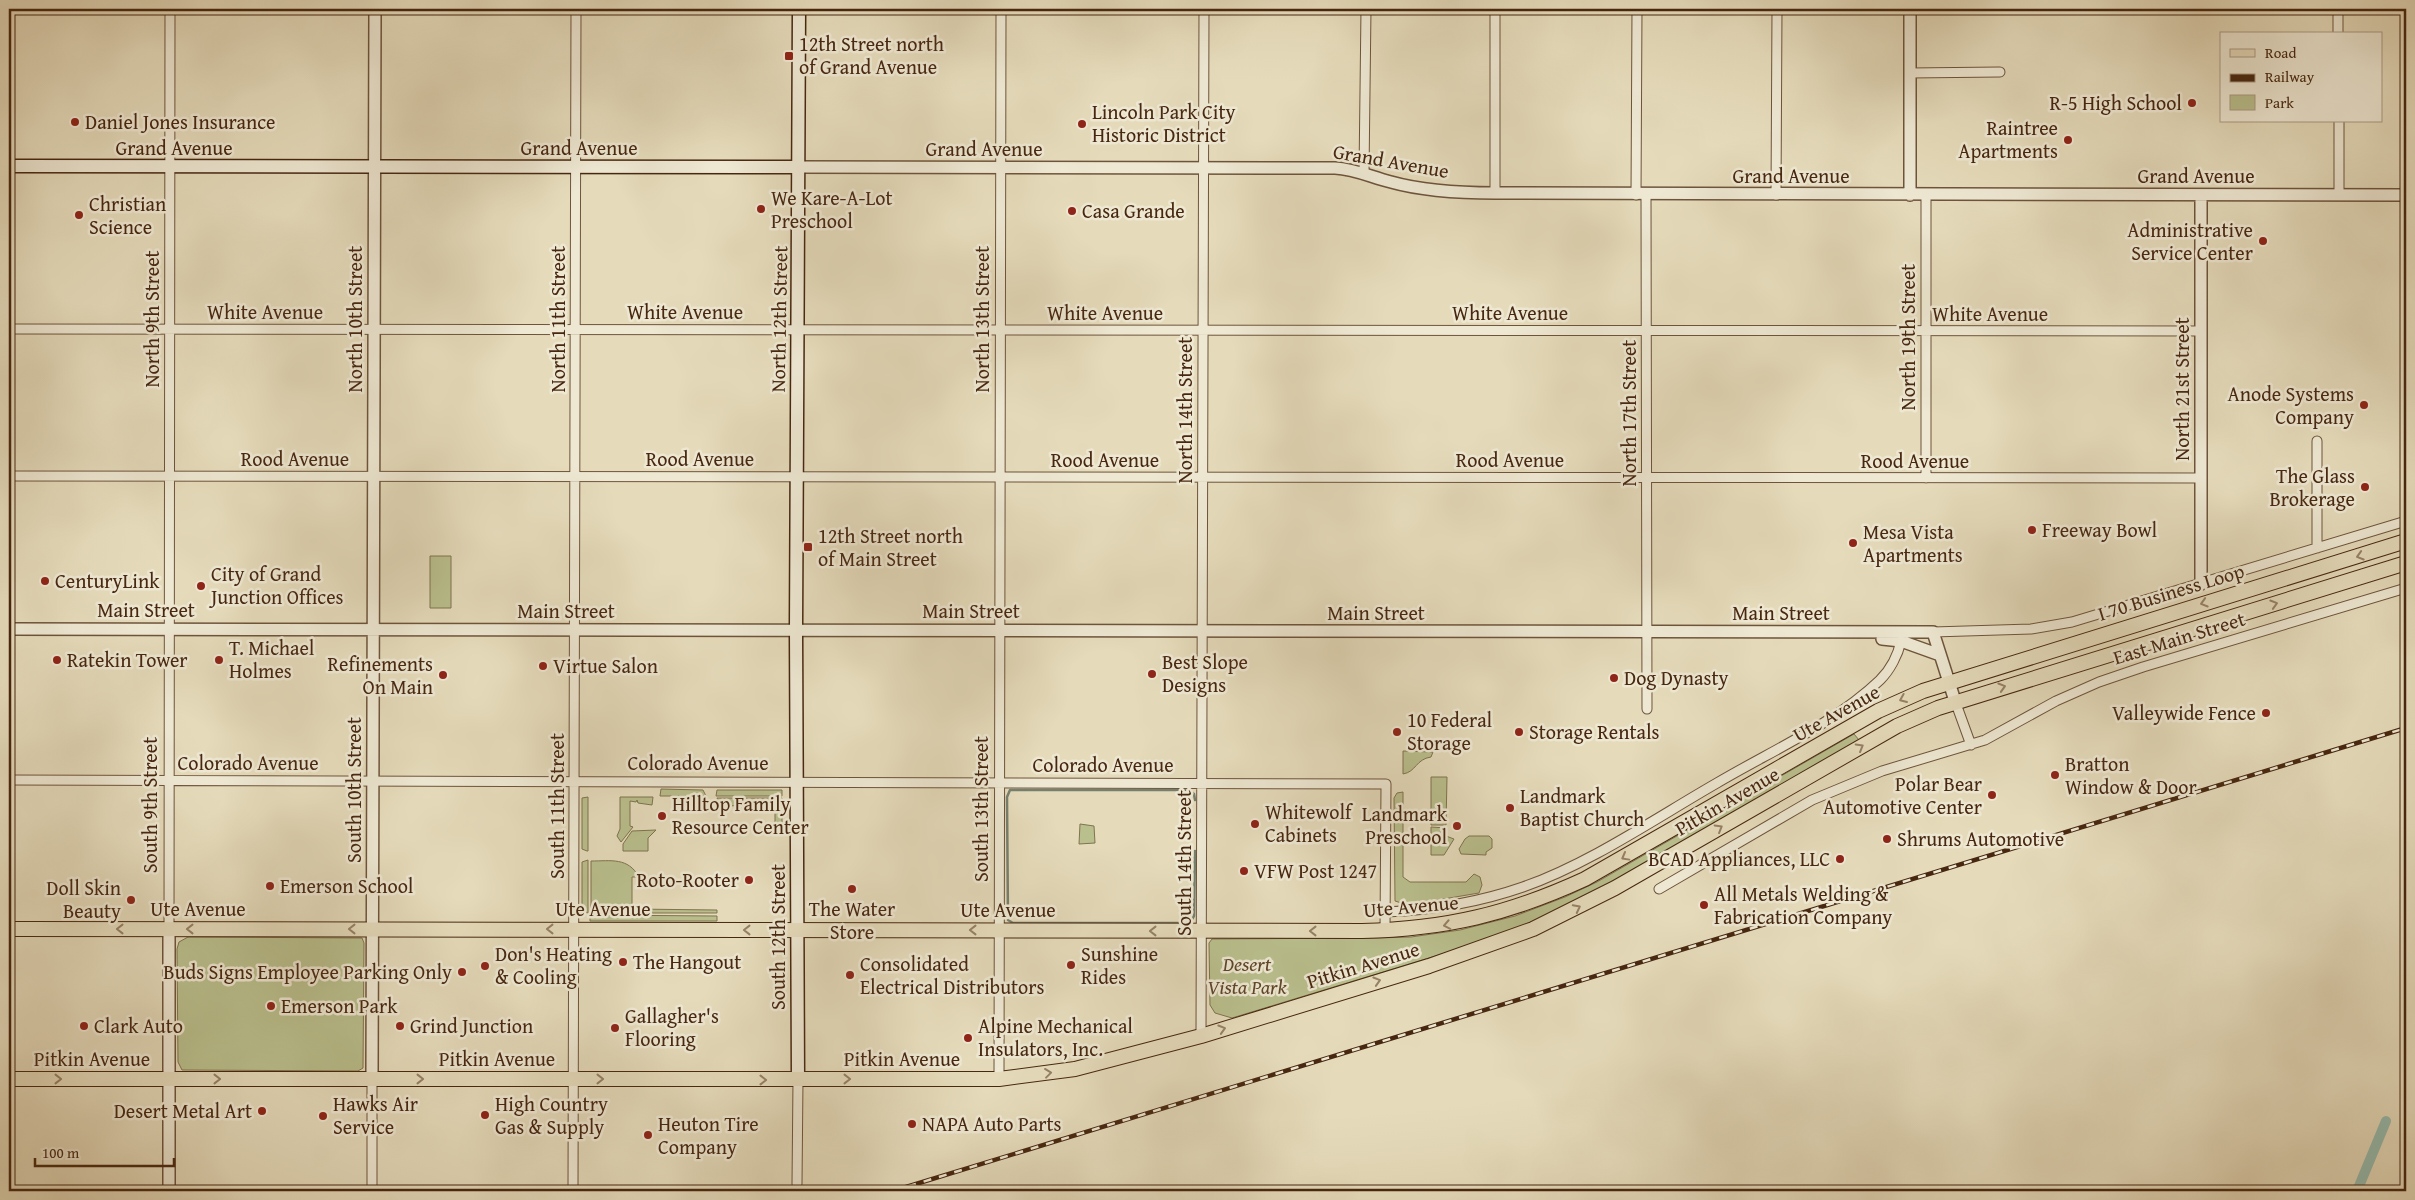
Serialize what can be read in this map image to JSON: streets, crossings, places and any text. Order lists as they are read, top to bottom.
{
  "streets": {
    "main road": [
      "Grand Avenue",
      "North 12th Street",
      "I 70 Business Loop",
      "Ute Avenue",
      "Pitkin Avenue",
      "South 12th Street"
    ],
    "street": [
      "White Avenue",
      "North 9th Street",
      "North 10th Street",
      "North 11th Street",
      "North 13th Street",
      "North 19th Street",
      "North 21st Street",
      "North 14th Street",
      "North 17th Street",
      "Rood Avenue",
      "Main Street",
      "East Main Street",
      "Colorado Avenue",
      "South 10th Street",
      "South 9th Street",
      "South 11th Street",
      "South 13th Street",
      "South 14th Street"
    ]
  },
  "crossings": [
    ["Grand Avenue", "North 9th Street"],
    ["Grand Avenue", "North 10th Street"],
    ["Grand Avenue", "North 11th Street"],
    ["Grand Avenue", "North 12th Street"],
    ["Grand Avenue", "North 13th Street"],
    ["Grand Avenue", "North 19th Street"],
    ["Grand Avenue", "North 21st Street"],
    ["Grand Avenue", "North 14th Street"],
    ["Grand Avenue", "North 17th Street"],
    ["White Avenue", "North 9th Street"],
    ["White Avenue", "North 10th Street"],
    ["White Avenue", "North 11th Street"],
    ["White Avenue", "North 12th Street"],
    ["White Avenue", "North 13th Street"],
    ["White Avenue", "North 19th Street"],
    ["White Avenue", "North 21st Street"],
    ["White Avenue", "North 14th Street"],
    ["White Avenue", "North 17th Street"],
    ["North 9th Street", "Rood Avenue"],
    ["North 9th Street", "Main Street"],
    ["North 9th Street", "South 9th Street"],
    ["North 10th Street", "Rood Avenue"],
    ["North 10th Street", "Main Street"],
    ["North 10th Street", "South 10th Street"],
    ["North 11th Street", "Rood Avenue"],
    ["North 11th Street", "Main Street"],
    ["North 11th Street", "South 11th Street"],
    ["North 12th Street", "Rood Avenue"],
    ["North 12th Street", "Main Street"],
    ["North 12th Street", "South 12th Street"],
    ["North 13th Street", "Rood Avenue"],
    ["North 13th Street", "Main Street"],
    ["North 13th Street", "South 13th Street"],
    ["North 19th Street", "Rood Avenue"],
    ["North 21st Street", "Rood Avenue"],
    ["North 14th Street", "Rood Avenue"],
    ["North 14th Street", "Main Street"],
    ["North 14th Street", "South 14th Street"],
    ["North 17th Street", "Rood Avenue"],
    ["North 17th Street", "Main Street"],
    ["I 70 Business Loop", "Ute Avenue"],
    ["I 70 Business Loop", "Pitkin Avenue"],
    ["Main Street", "South 10th Street"],
    ["Main Street", "South 9th Street"],
    ["Main Street", "South 11th Street"],
    ["Main Street", "South 13th Street"],
    ["Main Street", "South 14th Street"],
    ["Main Street", "South 12th Street"],
    ["Ute Avenue", "South 10th Street"],
    ["Ute Avenue", "South 9th Street"],
    ["Ute Avenue", "South 11th Street"],
    ["Ute Avenue", "South 13th Street"],
    ["Ute Avenue", "South 14th Street"],
    ["Ute Avenue", "South 12th Street"],
    ["Colorado Avenue", "South 10th Street"],
    ["Colorado Avenue", "South 9th Street"],
    ["Colorado Avenue", "South 11th Street"],
    ["Colorado Avenue", "South 13th Street"],
    ["Colorado Avenue", "South 14th Street"],
    ["Colorado Avenue", "South 12th Street"],
    ["South 10th Street", "Pitkin Avenue"],
    ["Pitkin Avenue", "South 9th Street"],
    ["Pitkin Avenue", "South 11th Street"],
    ["Pitkin Avenue", "South 13th Street"],
    ["Pitkin Avenue", "South 14th Street"],
    ["Pitkin Avenue", "South 12th Street"]
  ],
  "one_way": ["Ute Avenue", "Pitkin Avenue"],
  "parks": ["Desert Vista Park"],
  "places": {
    "transit": ["12th Street north of Grand Avenue", "12th Street north of Main Street"],
    "other": [
      "R-5 High School",
      "Daniel Jones Insurance",
      "Lincoln Park City Historic District",
      "Raintree Apartments",
      "We Kare-A-Lot Preschool",
      "Casa Grande",
      "Christian Science",
      "Administrative Service Center",
      "Anode Systems Company",
      "The Glass Brokerage",
      "Freeway Bowl",
      "Mesa Vista Apartments",
      "CenturyLink",
      "City of Grand Junction Offices",
      "Ratekin Tower",
      "T. Michael Holmes",
      "Virtue Salon",
      "Best Slope Designs",
      "Refinements On Main",
      "Dog Dynasty",
      "Valleywide Fence",
      "10 Federal Storage",
      "Storage Rentals",
      "Bratton Window & Door",
      "Polar Bear Automotive Center",
      "Landmark Baptist Church",
      "Hilltop Family Resource Center",
      "Whitewolf Cabinets",
      "Landmark Preschool",
      "Shrums Automotive",
      "BCAD Appliances, LLC",
      "VFW Post 1247",
      "Roto-Rooter",
      "Emerson School",
      "The Water Store",
      "Doll Skin Beauty",
      "All Metals Welding & Fabrication Company",
      "The Hangout",
      "Sunshine Rides",
      "Don's Heating & Cooling",
      "Buds Signs Employee Parking Only",
      "Consolidated Electrical Distributors",
      "Emerson Park",
      "Clark Auto",
      "Grind Junction",
      "Gallagher's Flooring",
      "Alpine Mechanical Insulators, Inc.",
      "Desert Metal Art",
      "High Country Gas & Supply",
      "Hawks Air Service",
      "NAPA Auto Parts",
      "Heuton Tire Company"
    ]
  },
  "legend": ["Road", "Railway", "Park"],
  "scale_bar": "100 m"
}
